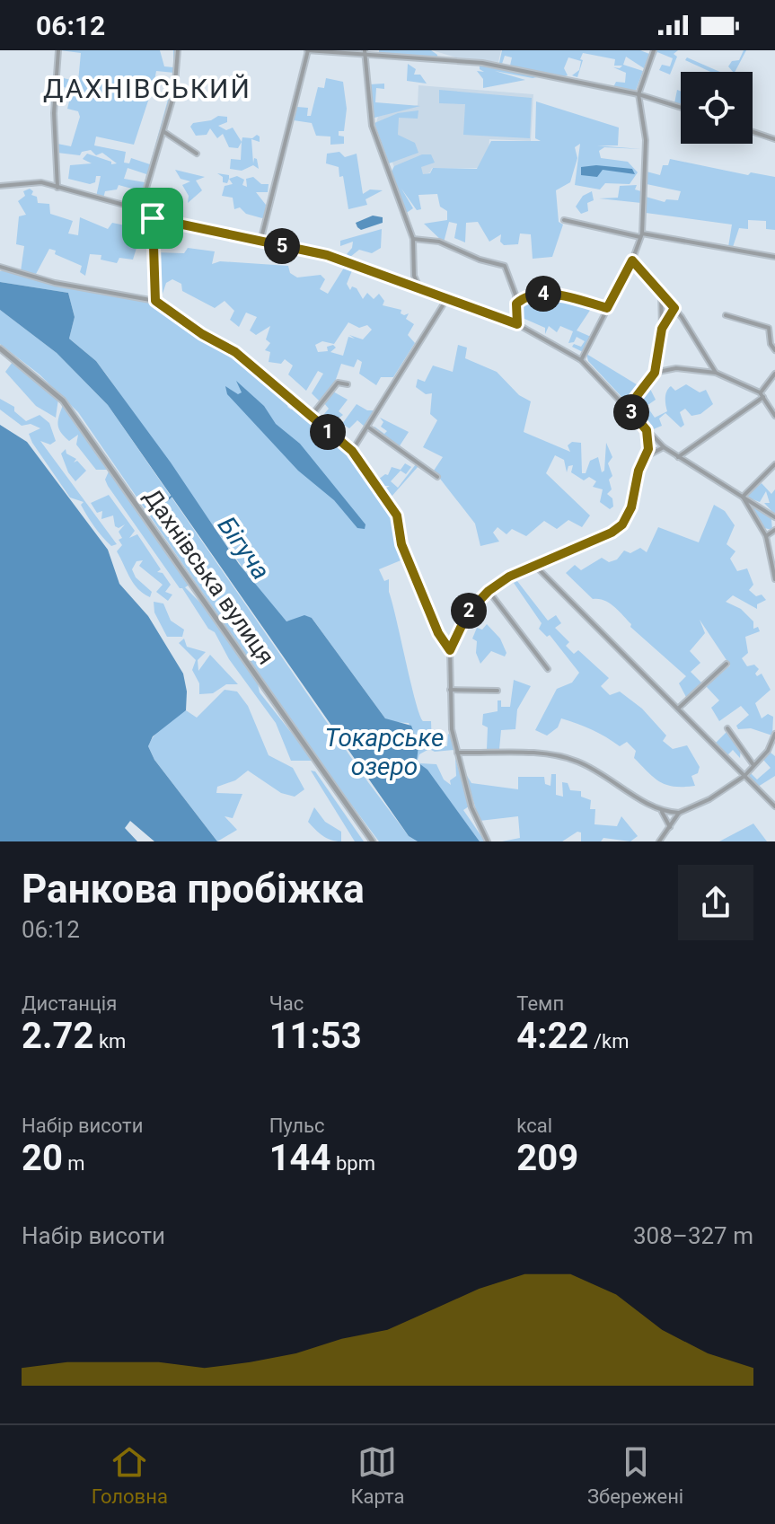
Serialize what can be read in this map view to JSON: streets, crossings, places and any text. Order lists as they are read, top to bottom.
{
  "streets": {
    "street": ["Дахнівська вулиця"]
  },
  "districts": ["ДАХНІВСЬКИЙ"],
  "water": ["Бігуча", "Токарське озеро"],
  "page": {
    "status": "06:12",
    "pins": [
      "5",
      "4",
      "3",
      "1",
      "2"
    ],
    "heading": ["Ранкова пробіжка", "06:12"],
    "stats": [
      ["Дистанція", "2.72 km"],
      ["Час", "11:53"],
      ["Темп", "4:22 /km"],
      ["Набір висоти", "20 m"],
      ["Пульс", "144 bpm"],
      ["kcal", "209"]
    ],
    "chart": ["Набір висоти", "308–327 m"],
    "tabs": ["Головна", "Карта", "Збережені"]
  }
}
